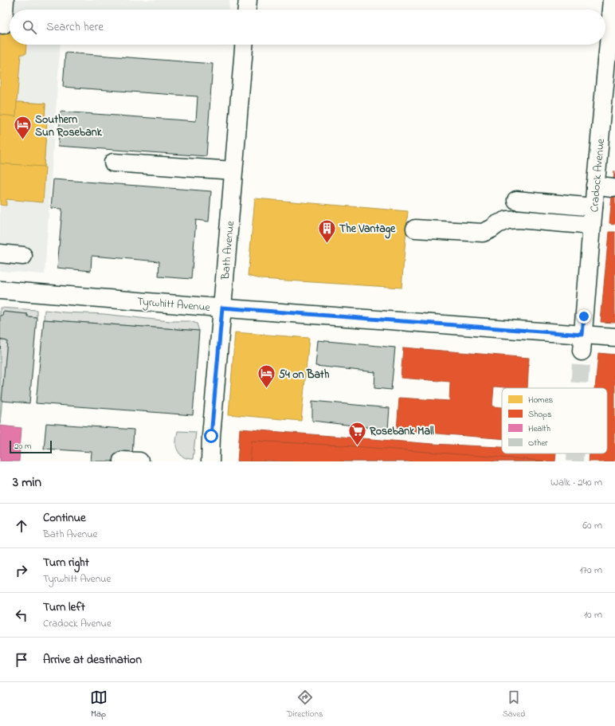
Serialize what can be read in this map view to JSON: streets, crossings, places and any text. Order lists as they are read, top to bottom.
{
  "streets": {
    "street": ["Cradock Avenue", "Bath Avenue", "Tyrwhitt Avenue"]
  },
  "crossings": [
    ["Cradock Avenue", "Tyrwhitt Avenue"],
    ["Bath Avenue", "Tyrwhitt Avenue"]
  ],
  "places": {
    "hotel": ["Southern Sun Rosebank", "54 on Bath"],
    "building": ["The Vantage"],
    "supermarket": ["Rosebank Mall"]
  },
  "legend": [
    "Homes",
    "Shops",
    "Health",
    "Other"
  ],
  "scale_bar": "20 m",
  "page": {
    "search": "Search here",
    "scale": "20 m",
    "heading": ["3 min", "Walk · 240 m"],
    "list": [
      ["Continue", "Bath Avenue", "60 m"],
      ["Turn right", "Tyrwhitt Avenue", "170 m"],
      ["Turn left", "Cradock Avenue", "10 m"],
      "Arrive at destination"
    ],
    "nav": ["Map", "Directions", "Saved"]
  }
}
